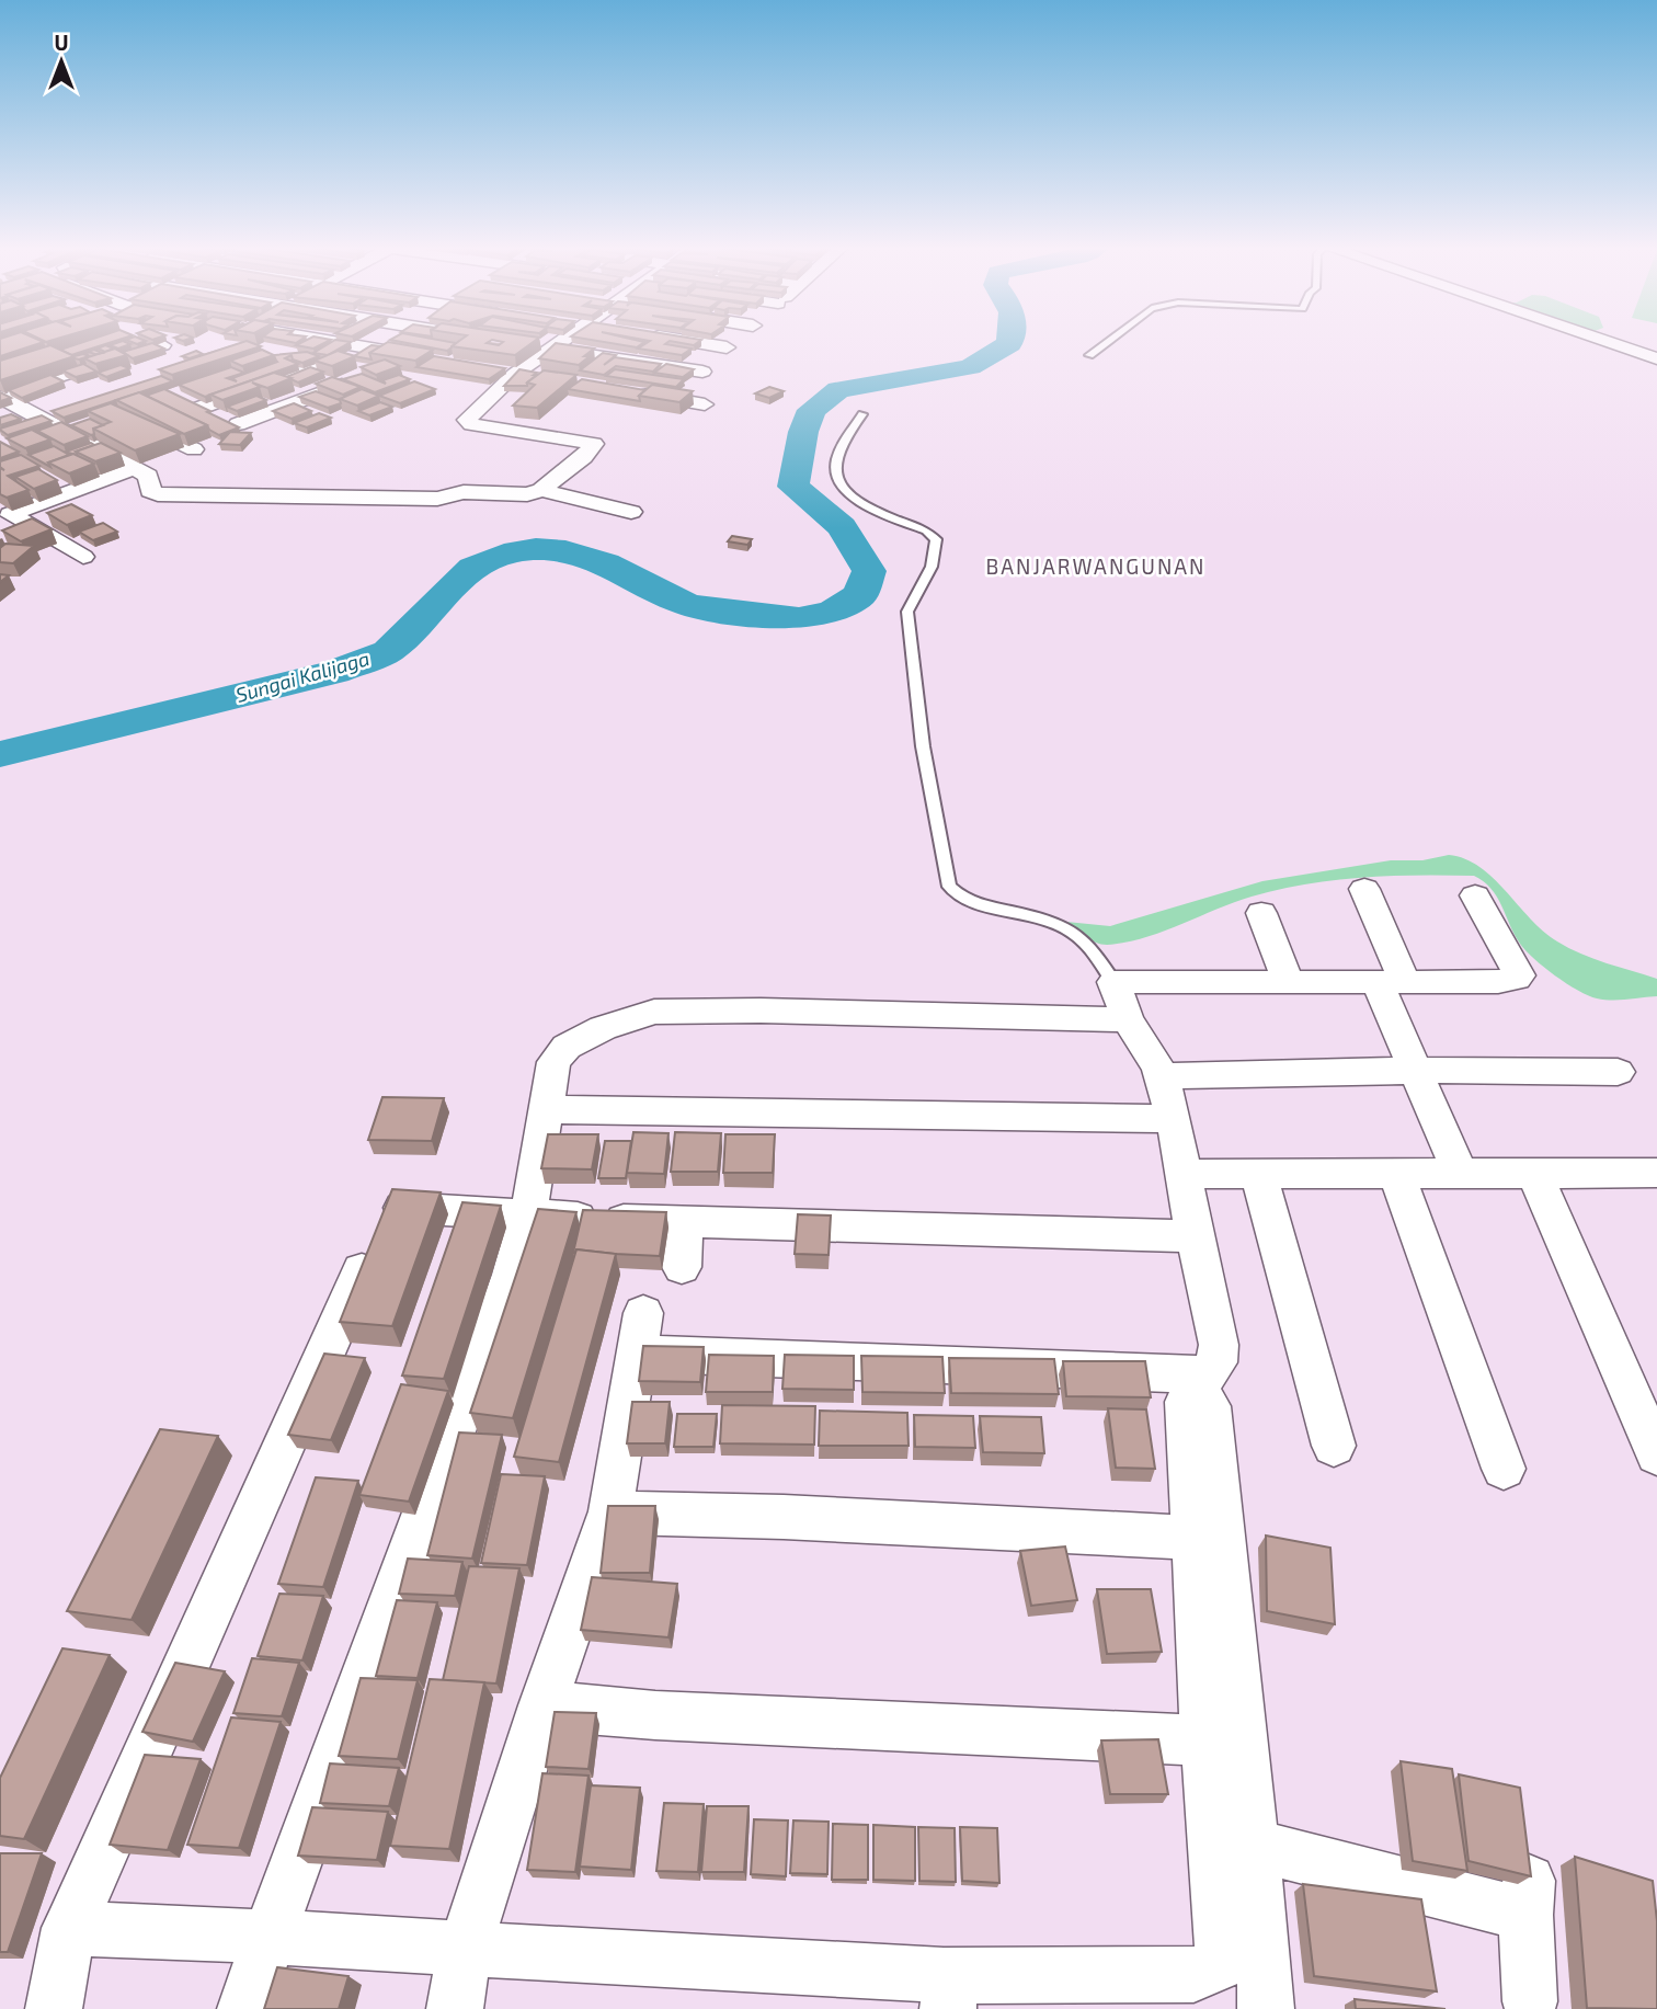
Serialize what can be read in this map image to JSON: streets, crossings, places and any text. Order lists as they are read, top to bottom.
{
  "districts": ["BANJARWANGUNAN"],
  "water": ["Sungai Kalijaga"],
  "north": "top"
}
